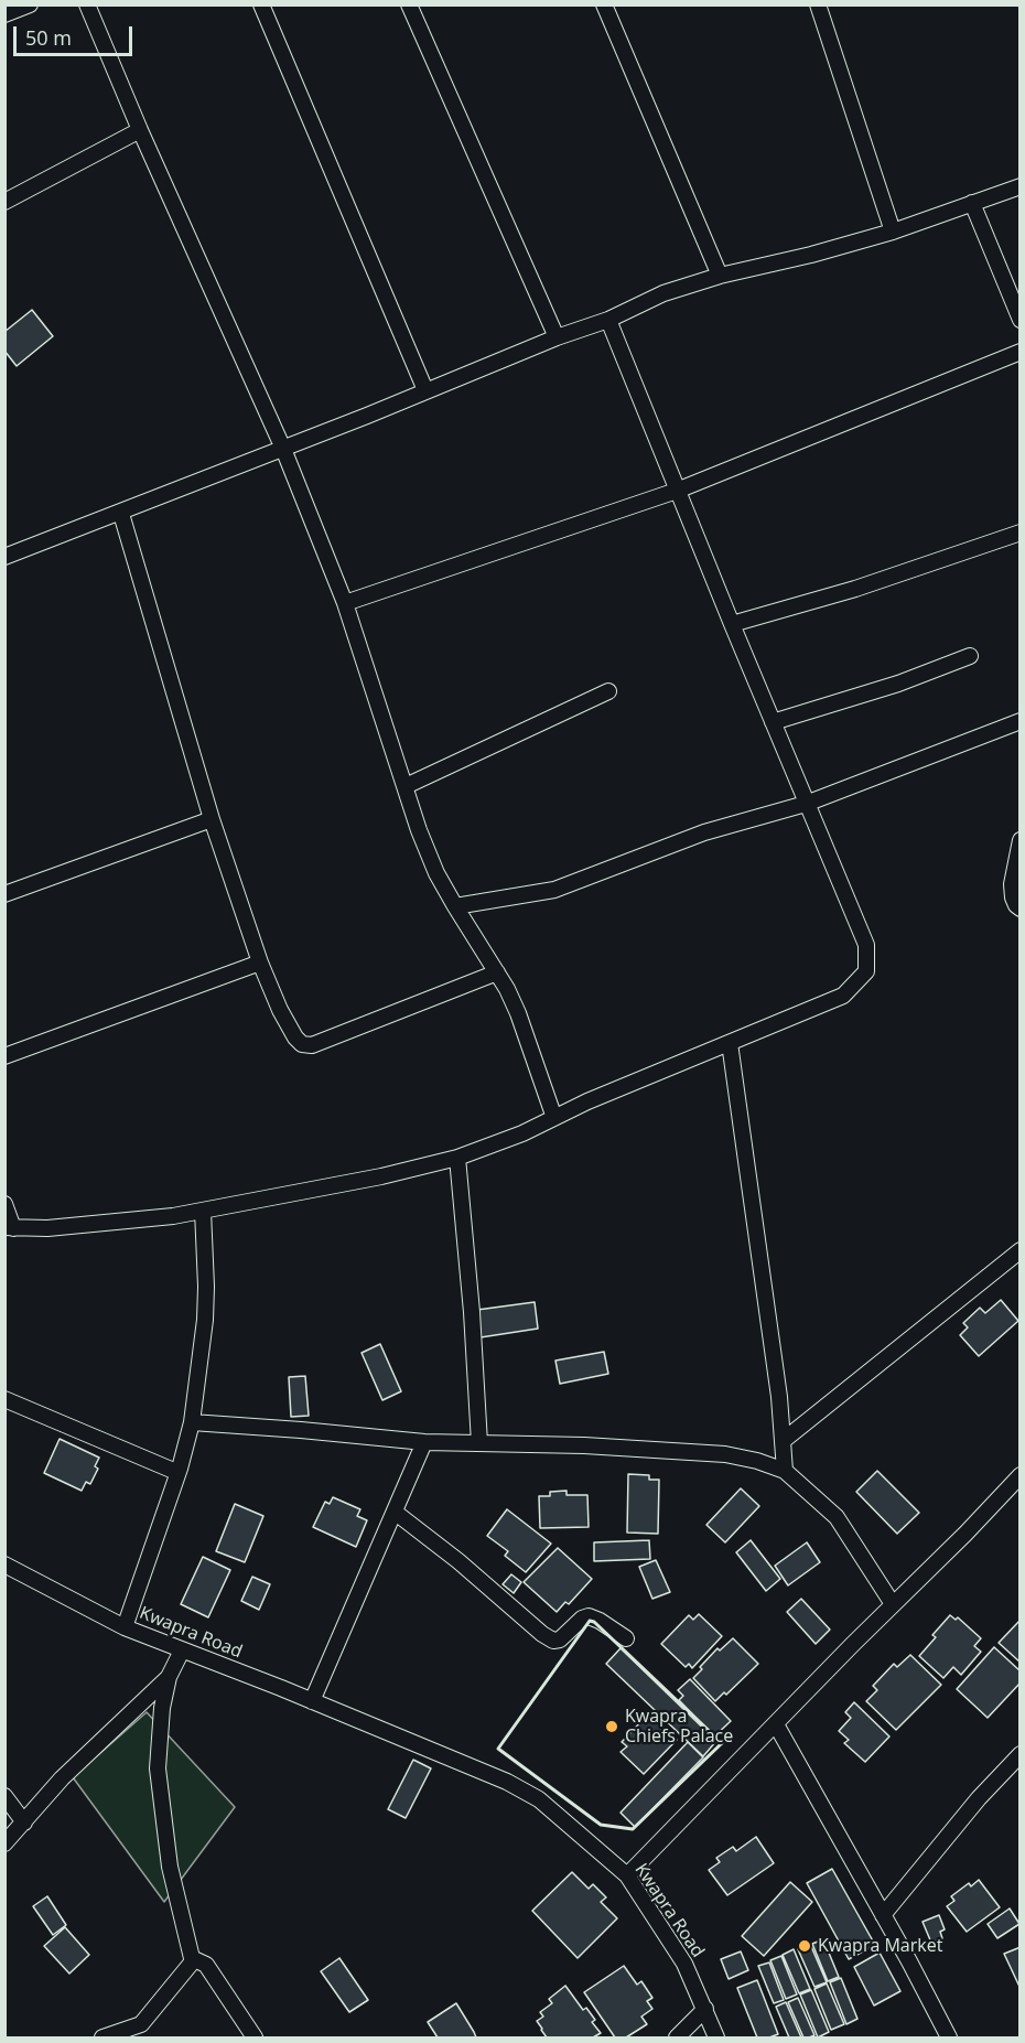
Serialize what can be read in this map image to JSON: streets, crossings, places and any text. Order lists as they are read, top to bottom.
{
  "streets": {
    "street": ["Kwapra Road"]
  },
  "places": ["Kwapra Chiefs Palace", "Kwapra Market"],
  "scale_bar": "50 m"
}
